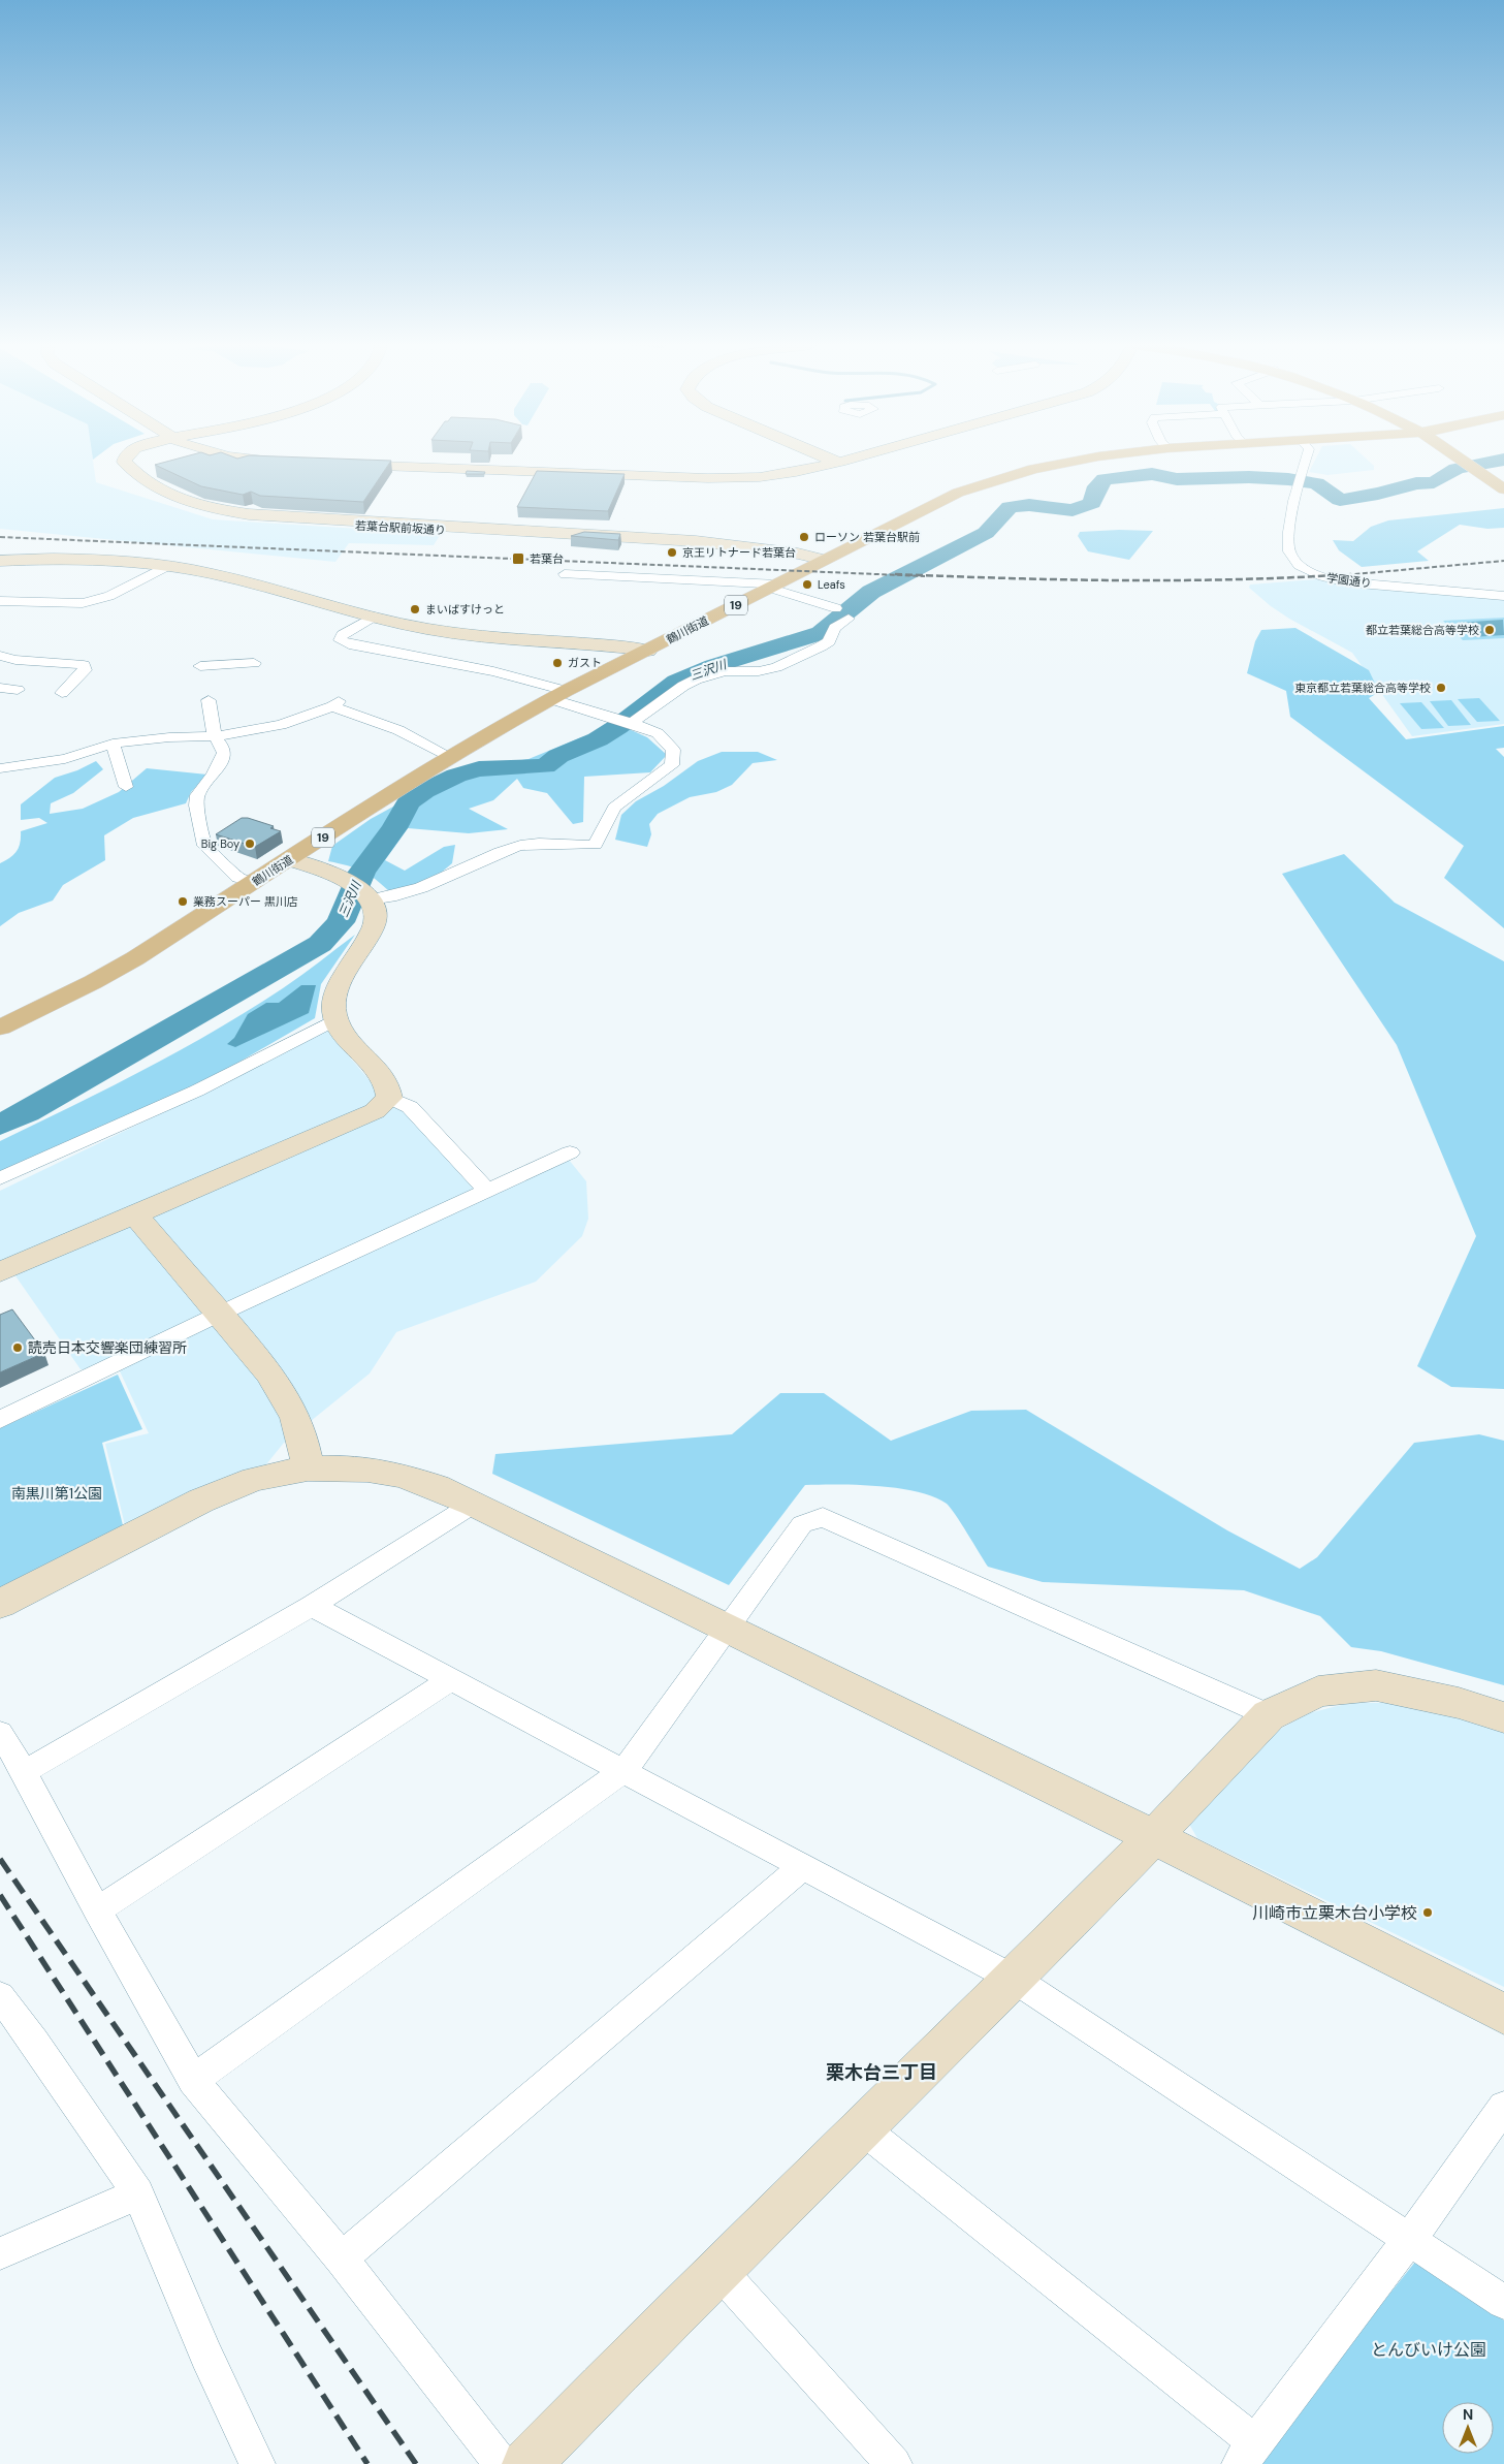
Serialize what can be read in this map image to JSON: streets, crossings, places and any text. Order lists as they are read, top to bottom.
{
  "streets": {
    "main road": ["19", "鶴川街道"],
    "street": ["若葉台駅前坂通り", "学園通り"]
  },
  "districts": ["栗木台三丁目"],
  "water": ["三沢川"],
  "parks": ["南黒川第1公園", "とんびいけ公園"],
  "places": {
    "other": [
      "ローソン 若葉台駅前",
      "京王リトナード若葉台",
      "Leafs",
      "まいばすけっと",
      "都立若葉総合高等学校",
      "ガスト",
      "東京都立若葉総合高等学校",
      "Big Boy",
      "業務スーパー 黒川店",
      "読売日本交響楽団練習所",
      "川崎市立栗木台小学校"
    ],
    "transit": ["若葉台"]
  },
  "north": "top"
}
